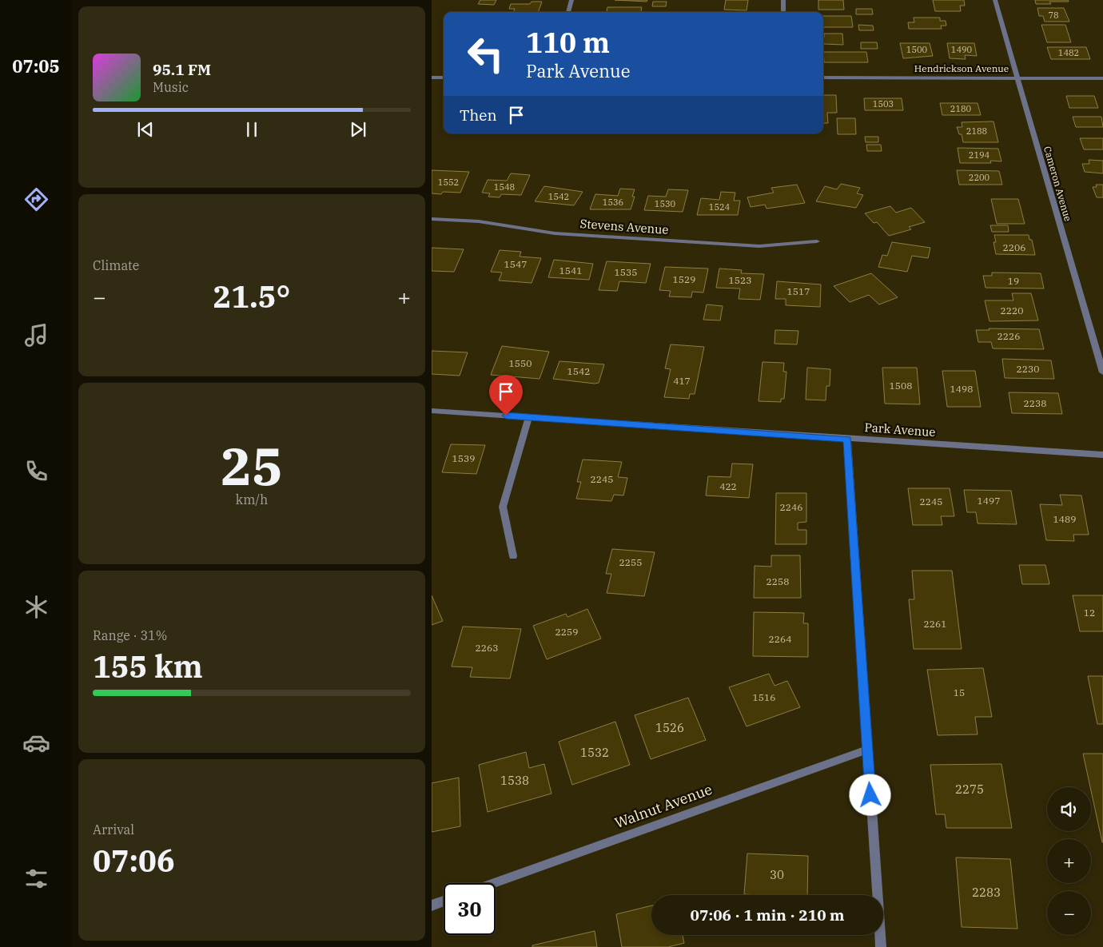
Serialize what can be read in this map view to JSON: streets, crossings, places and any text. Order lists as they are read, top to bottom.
{
  "streets": {
    "street": [
      "Hendrickson Avenue",
      "Cameron Avenue",
      "Stevens Avenue",
      "Park Avenue",
      "Walnut Avenue"
    ]
  },
  "crossings": [
    ["Hendrickson Avenue", "Cameron Avenue"]
  ],
  "house_numbers": [
    "78",
    "1500",
    "1490",
    "1482",
    "1503",
    "2180",
    "2188",
    "2194",
    "2200",
    "1552",
    "1548",
    "1542",
    "1536",
    "1530",
    "1524",
    "2206",
    "1547",
    "1541",
    "1535",
    "1529",
    "1523",
    "19",
    "1517",
    "2220",
    "2226",
    "1550",
    "2230",
    "1542",
    "417",
    "1508",
    "1498",
    "2238",
    "1539",
    "2245",
    "422",
    "1497",
    "2245",
    "2246",
    "1489",
    "2255",
    "2258",
    "12",
    "2261",
    "2259",
    "2264",
    "2263",
    "15",
    "1516",
    "1526",
    "1532",
    "1538",
    "2275",
    "30",
    "2283"
  ],
  "page": {
    "tabs": "07:05",
    "turn": ["110 m", "Park Avenue"],
    "song": ["95.1 FM", "Music"],
    "then": "Then",
    "tile": [
      "Climate",
      ["25", "km/h"],
      ["Range · 31%", "155 km"],
      ["Arrival", "07:06"]
    ],
    "heat": ["−", "21.5°", "+"],
    "map_buttons": ["+", "−"],
    "limit": "30",
    "trip": "07:06 · 1 min · 210 m"
  }
}
